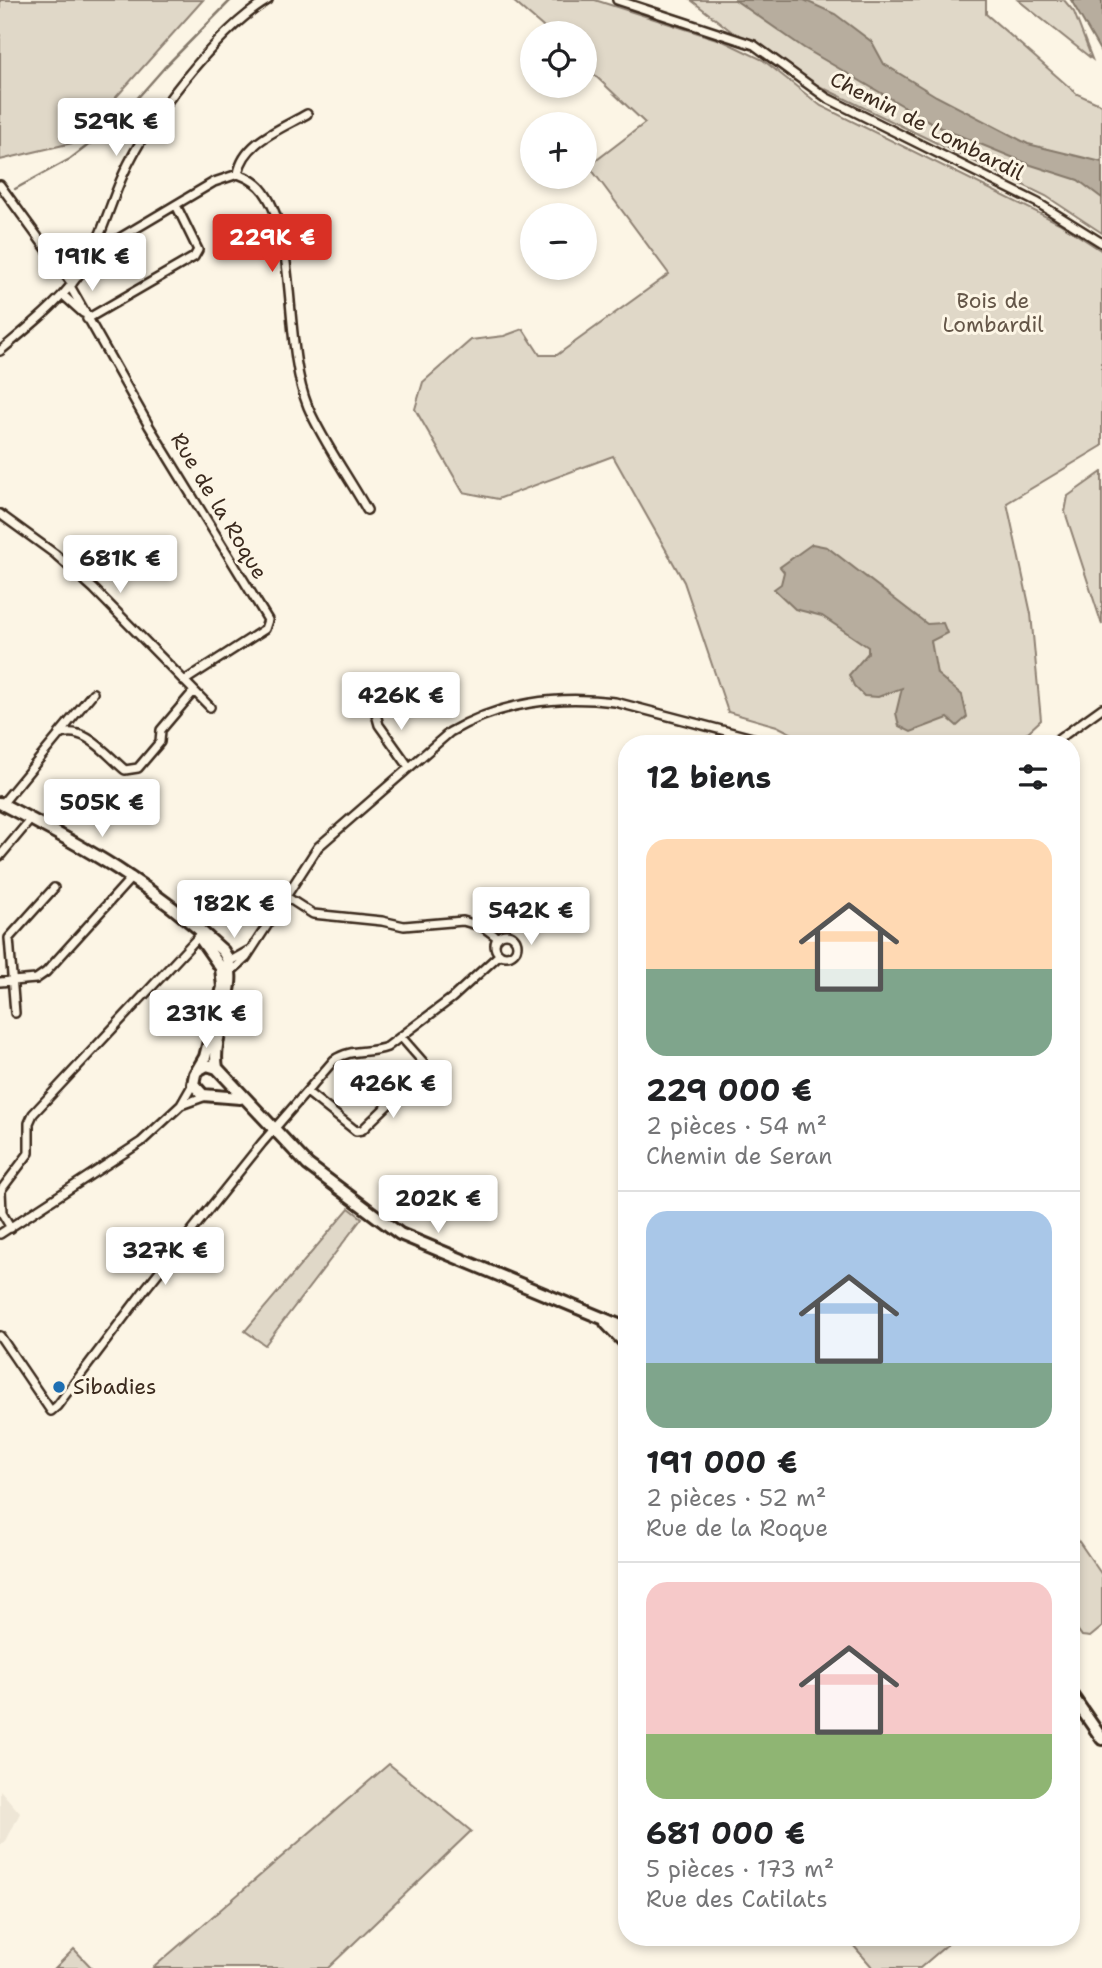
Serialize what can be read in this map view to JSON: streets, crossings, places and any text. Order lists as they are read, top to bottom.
{
  "streets": {
    "street": ["Chemin de Lombardil", "Rue de la Roque"]
  },
  "parks": ["Bois de Lombardil"],
  "places": ["Sibadies"],
  "page": {
    "map_buttons": ["+", "−"],
    "price": [
      "529K €",
      "229K €",
      "191K €",
      "681K €",
      "426K €",
      "505K €",
      "182K €",
      "542K €",
      "231K €",
      "426K €",
      "202K €",
      "327K €"
    ],
    "heading": "12 biens",
    "list": [
      {
        "name": "229 000 €",
        "note": "2 pièces · 54 m² · Chemin de Seran"
      },
      {
        "name": "191 000 €",
        "note": "2 pièces · 52 m² · Rue de la Roque"
      },
      {
        "name": "681 000 €",
        "note": "5 pièces · 173 m² · Rue des Catilats"
      }
    ]
  }
}
